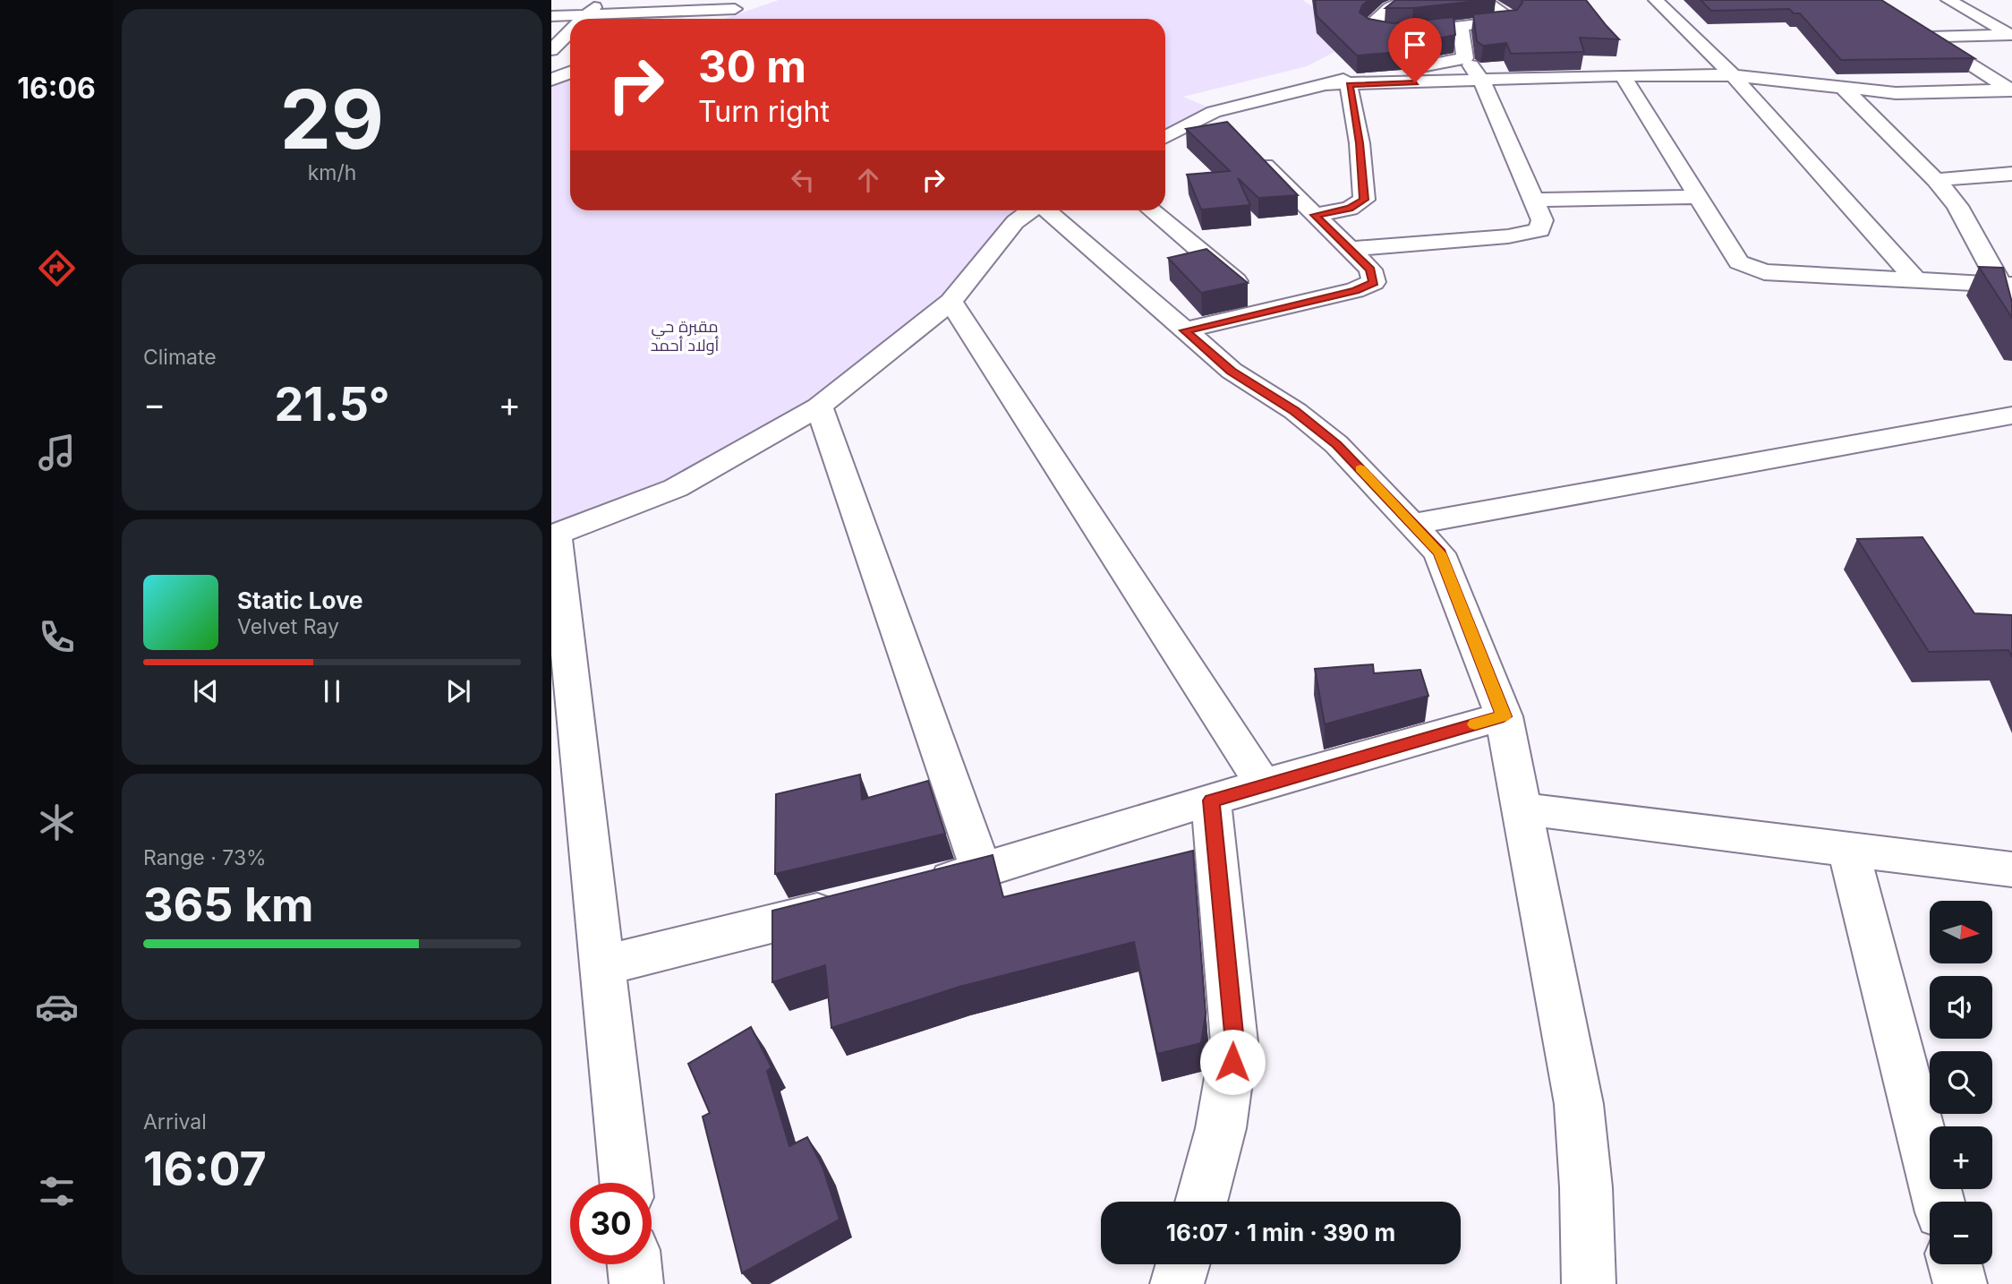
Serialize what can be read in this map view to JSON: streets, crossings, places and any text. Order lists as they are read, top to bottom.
{
  "parks": ["مقبرة حي أولاد أحمد"],
  "north": "right",
  "page": {
    "tabs": "16:06",
    "tile": [
      ["29", "km/h"],
      "Climate",
      ["Range · 73%", "365 km"],
      ["Arrival", "16:07"]
    ],
    "turn": ["30 m", "Turn right"],
    "heat": ["−", "21.5°", "+"],
    "song": ["Static Love", "Velvet Ray"],
    "map_buttons": ["+", "−"],
    "limit": "30",
    "trip": "16:07 · 1 min · 390 m"
  }
}
